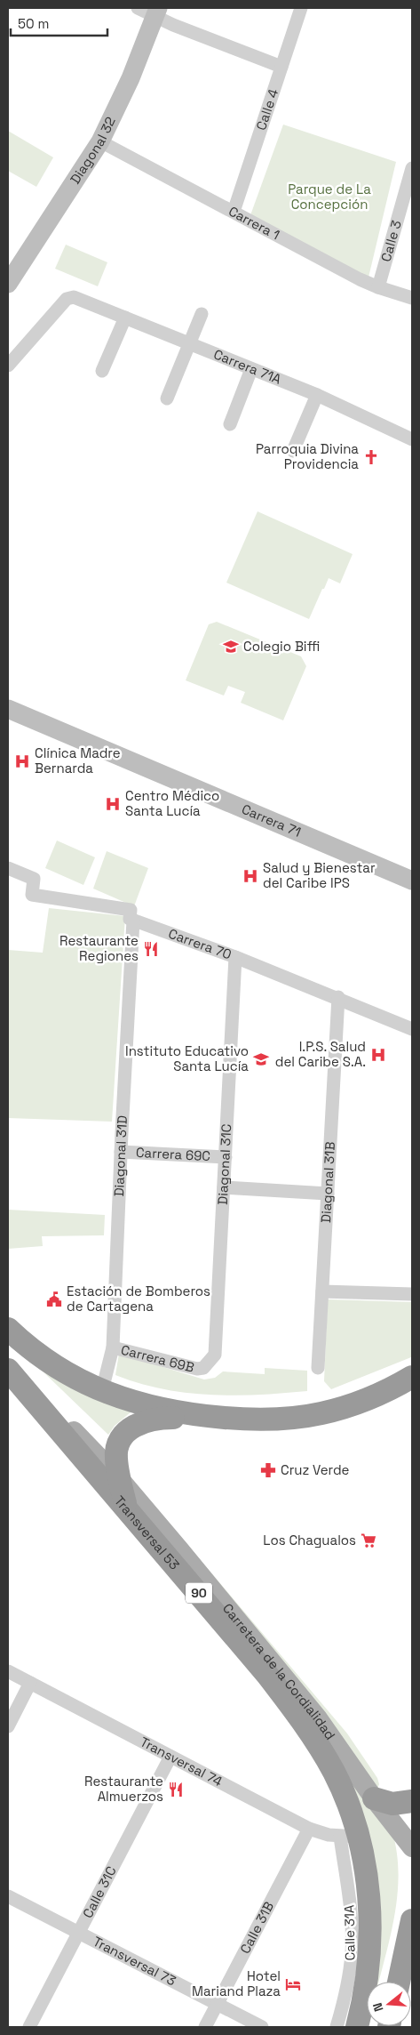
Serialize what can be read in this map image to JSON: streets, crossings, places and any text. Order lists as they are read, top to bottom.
{
  "streets": {
    "highway": ["Transversal 53", "90"],
    "main road": ["Carretera de la Cordialidad"],
    "street": [
      "Calle 4",
      "Diagonal 32",
      "Carrera 1",
      "Calle 3",
      "Carrera 71A",
      "Carrera 71",
      "Carrera 70",
      "Carrera 69C",
      "Diagonal 31D",
      "Diagonal 31C",
      "Diagonal 31B",
      "Carrera 69B",
      "Transversal 74",
      "Calle 31C",
      "Calle 31B",
      "Calle 31A",
      "Transversal 73"
    ]
  },
  "crossings": [
    ["Calle 4", "Carrera 1"],
    ["Diagonal 32", "Carrera 1"],
    ["Carrera 1", "Calle 3"],
    ["Carrera 70", "Diagonal 31D"],
    ["Carrera 70", "Diagonal 31C"],
    ["Carrera 70", "Diagonal 31B"],
    ["Carrera 69C", "Diagonal 31D"],
    ["Carrera 69C", "Diagonal 31C"],
    ["Diagonal 31D", "Carrera 69B"],
    ["Diagonal 31C", "Carrera 69B"],
    ["Transversal 53", "Carretera de la Cordialidad"],
    ["Transversal 53", "Transversal 74"],
    ["Transversal 53", "Calle 31A"],
    ["Transversal 74", "Calle 31C"],
    ["Transversal 74", "Calle 31B"],
    ["Transversal 74", "Calle 31A"],
    ["Calle 31C", "Transversal 73"],
    ["Calle 31B", "Transversal 73"]
  ],
  "parks": ["Parque de La Concepción"],
  "places": {
    "church": ["Parroquia Divina Providencia"],
    "school or university": ["Colegio Biffi", "Instituto Educativo Santa Lucía"],
    "hospital": [
      "Clínica Madre Bernarda",
      "Centro Médico Santa Lucía",
      "Salud y Bienestar del Caribe IPS",
      "I.P.S. Salud del Caribe S.A."
    ],
    "restaurant": ["Restaurante Regiones", "Restaurante Almuerzos"],
    "public building": ["Estación de Bomberos de Cartagena"],
    "pharmacy": ["Cruz Verde"],
    "supermarket": ["Los Chagualos"],
    "hotel": ["Hotel Mariand Plaza"]
  },
  "scale_bar": "50 m",
  "north": "left"
}
